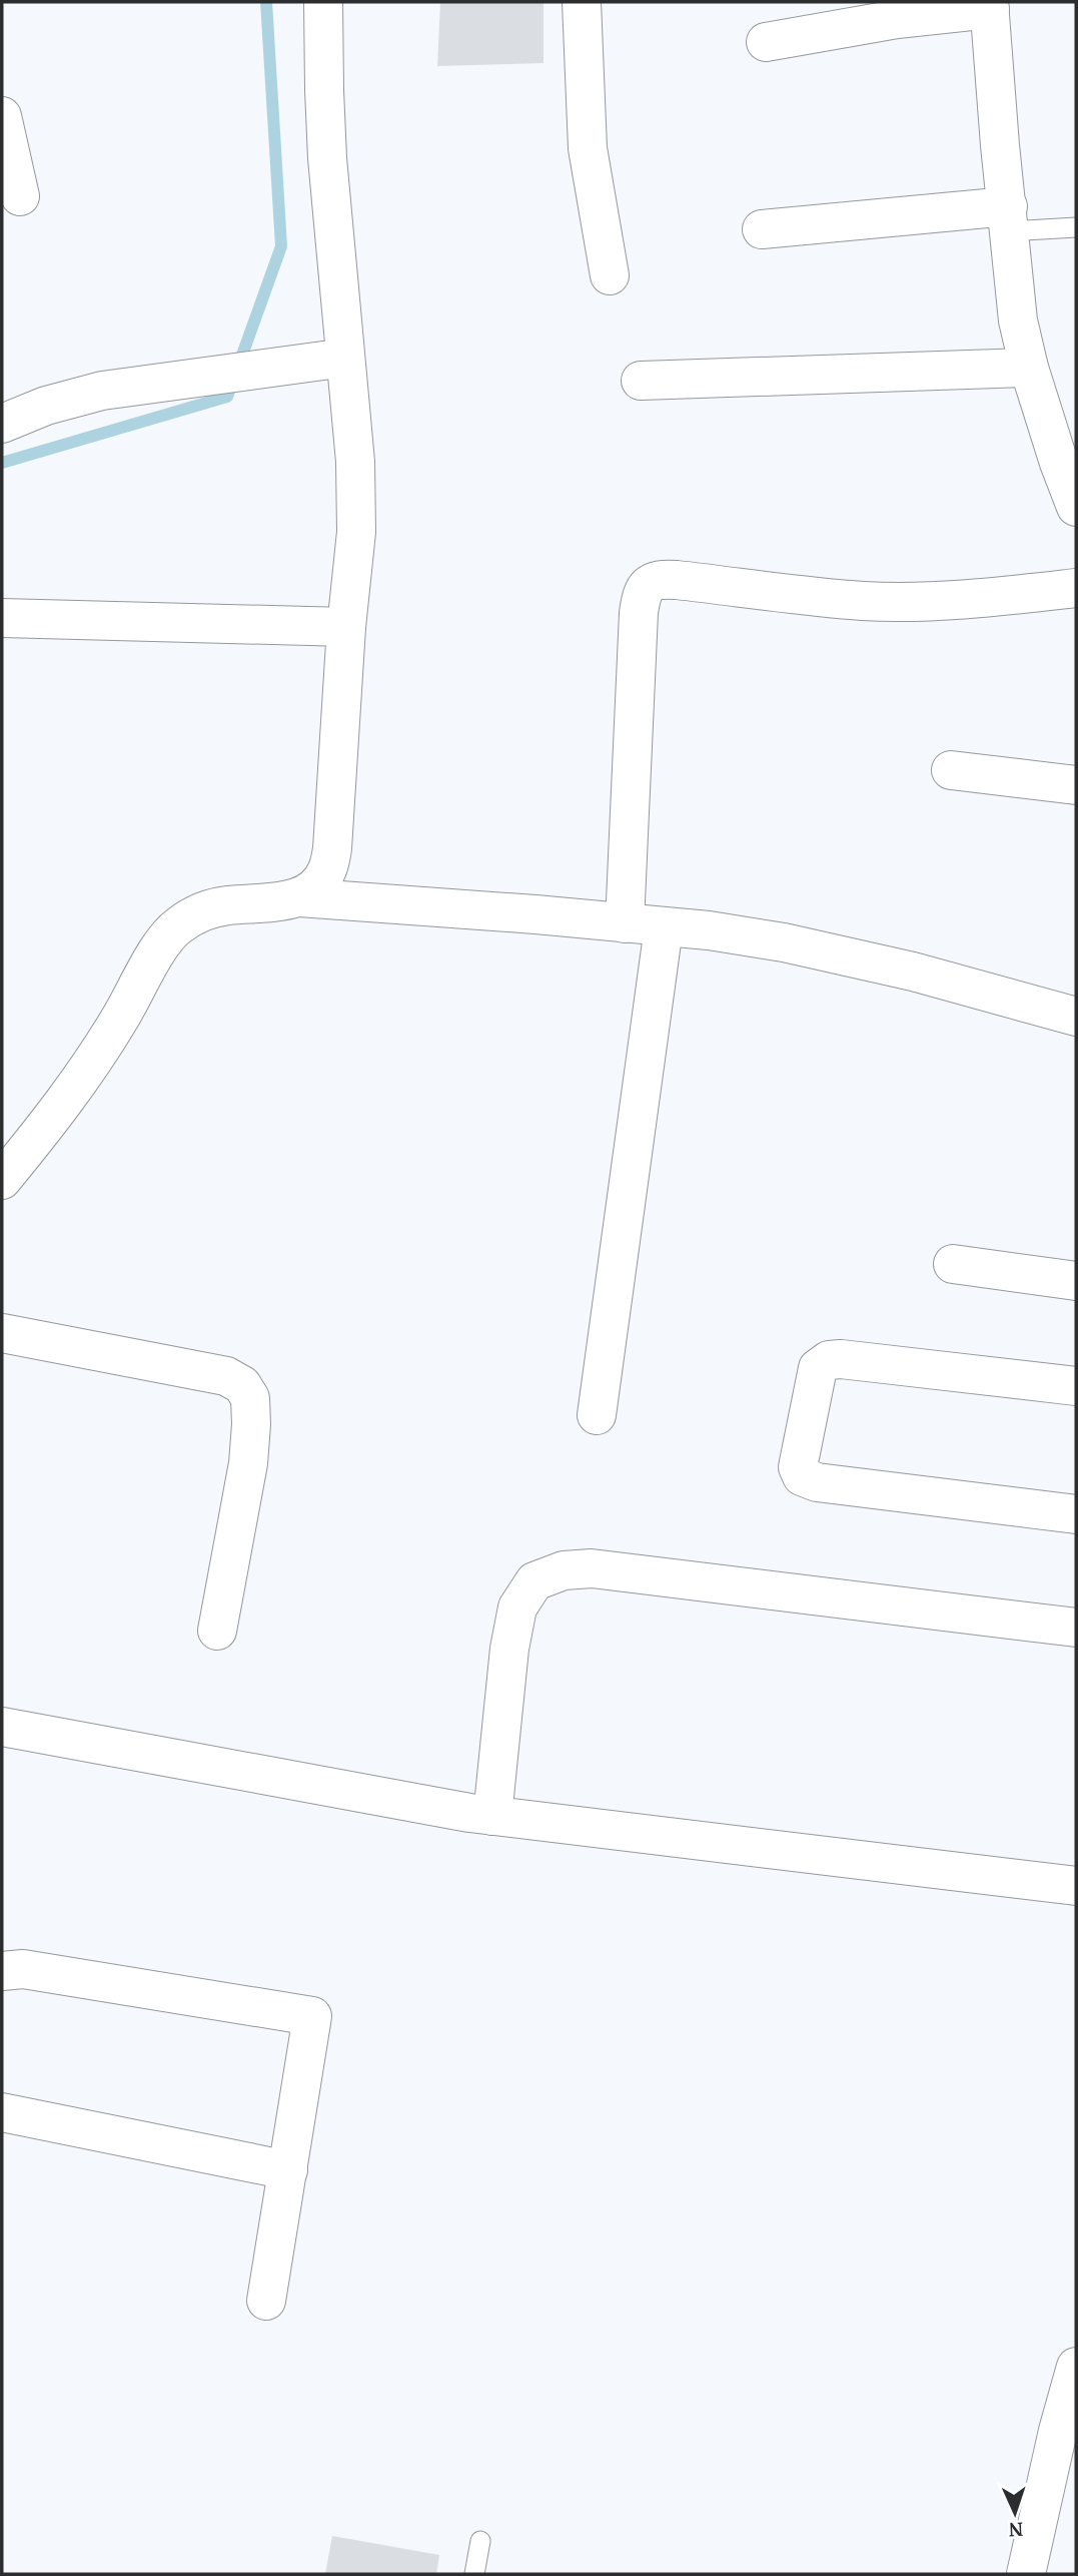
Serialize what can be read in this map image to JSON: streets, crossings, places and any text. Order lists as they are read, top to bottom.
{
  "north": "bottom"
}
